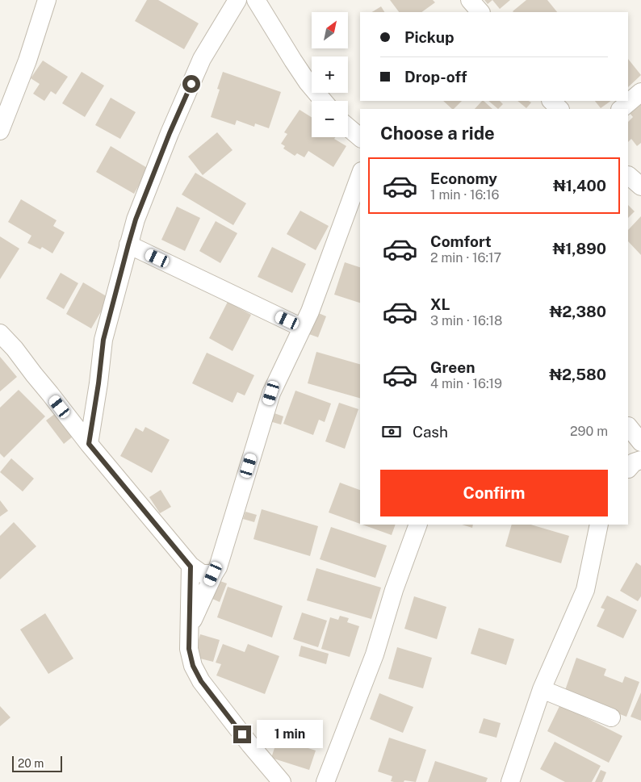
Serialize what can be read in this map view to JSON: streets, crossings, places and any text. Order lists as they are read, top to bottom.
{
  "scale_bar": "20 m",
  "north": "top right",
  "page": {
    "map_buttons": ["+", "−"],
    "banner": ["Pickup", "Drop-off"],
    "heading": "Choose a ride",
    "list": [
      {
        "name": "Economy",
        "note": "1 min · 16:16",
        "value": "₦1,400"
      },
      {
        "name": "Comfort",
        "note": "2 min · 16:17",
        "value": "₦1,890"
      },
      {
        "name": "XL",
        "note": "3 min · 16:18",
        "value": "₦2,380"
      },
      {
        "name": "Green",
        "note": "4 min · 16:19",
        "value": "₦2,580"
      }
    ],
    "pay": ["Cash", "290 m"],
    "buttons": "Confirm",
    "bubble": "1 min",
    "scale": "20 m"
  }
}
